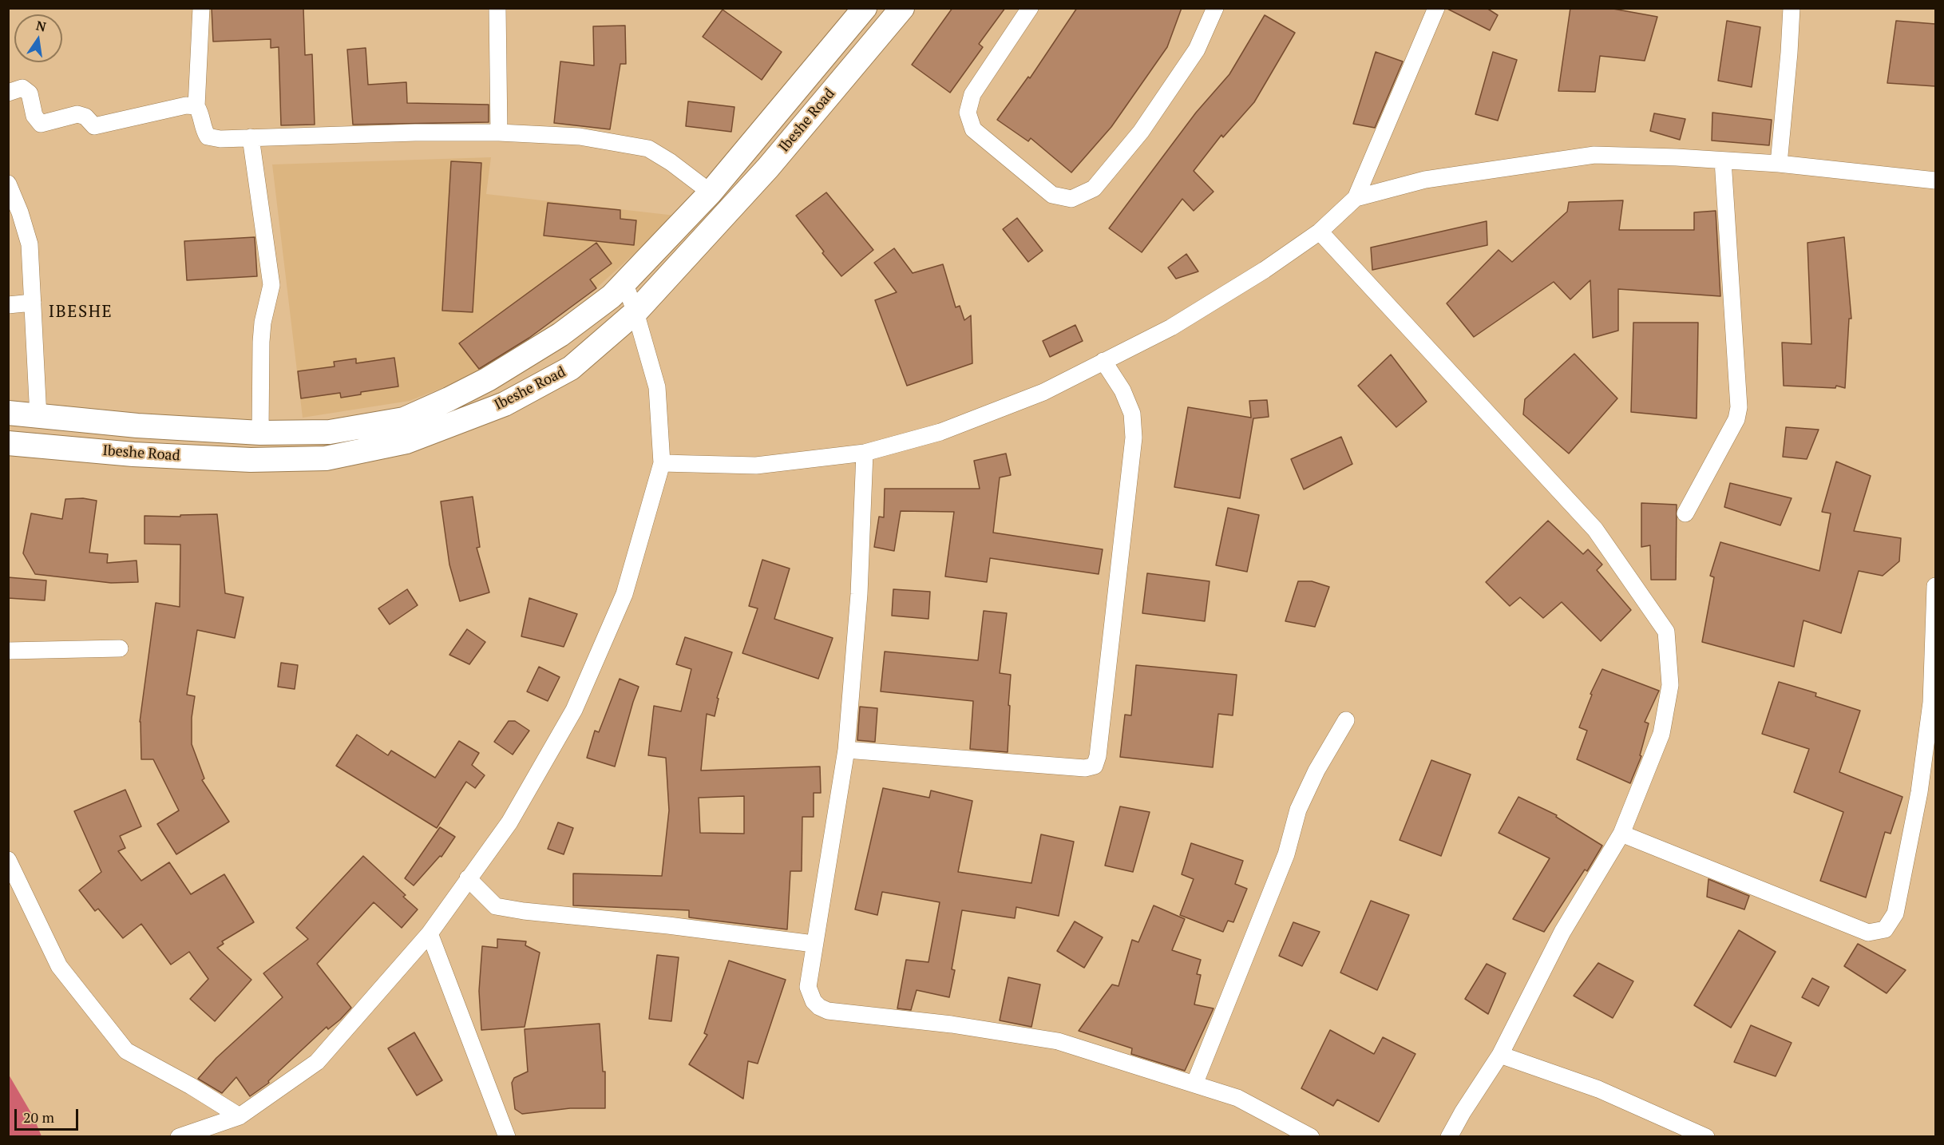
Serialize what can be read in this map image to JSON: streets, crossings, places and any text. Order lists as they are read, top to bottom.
{
  "streets": {
    "main road": ["Ibeshe Road"]
  },
  "districts": ["IBESHE"],
  "scale_bar": "20 m",
  "north": "top"
}
